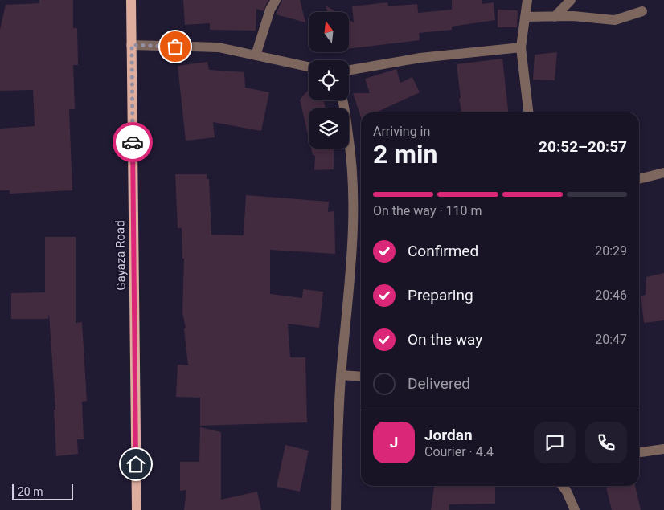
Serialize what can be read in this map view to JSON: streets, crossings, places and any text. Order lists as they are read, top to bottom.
{
  "streets": {
    "main road": ["Gayaza Road"]
  },
  "scale_bar": "20 m",
  "north": "top",
  "page": {
    "heading": ["2 min", "Arriving in", "20:52–20:57"],
    "panel": ["Jordan", "Courier · 4.4"],
    "bar": "On the way · 110 m",
    "list": [
      ["Confirmed", "20:29"],
      ["Preparing", "20:46"],
      ["On the way", "20:47"],
      "Delivered"
    ],
    "round": "J",
    "scale": "20 m"
  }
}
